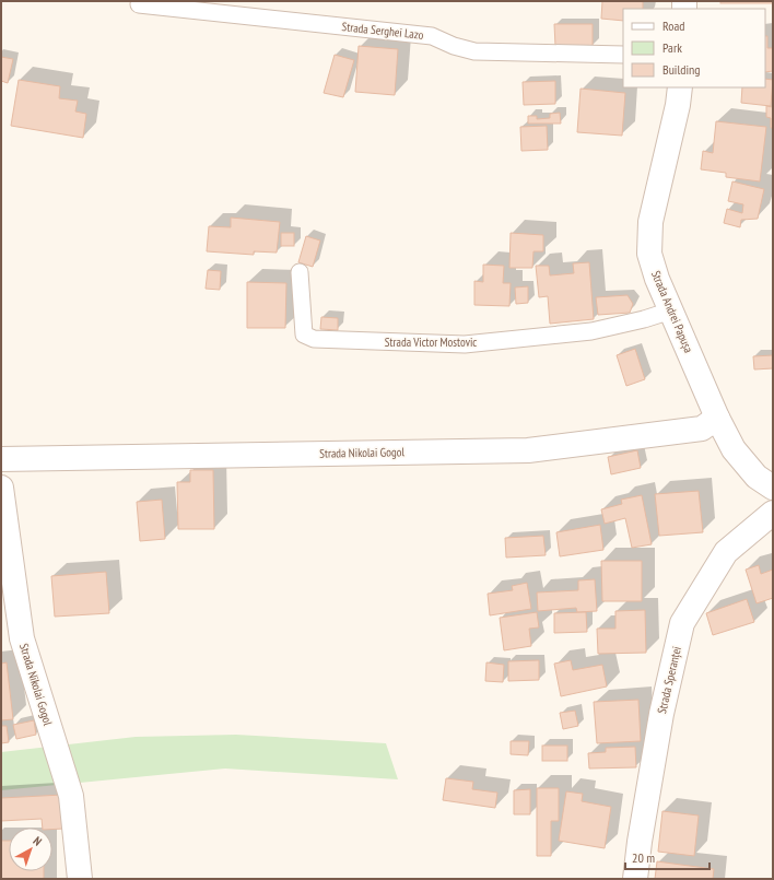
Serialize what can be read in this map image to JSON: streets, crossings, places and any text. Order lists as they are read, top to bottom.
{
  "streets": {
    "street": ["Strada Andrei Papușa", "Strada Nikolai Gogol", "Strada Speranței"],
    "lane": ["Strada Serghei Lazo", "Strada Victor Mostovic"]
  },
  "crossings": [
    ["Strada Andrei Papușa", "Strada Victor Mostovic"],
    ["Strada Andrei Papușa", "Strada Nikolai Gogol"]
  ],
  "legend": ["Road", "Park", "Building"],
  "scale_bar": "20 m",
  "north": "top right"
}
